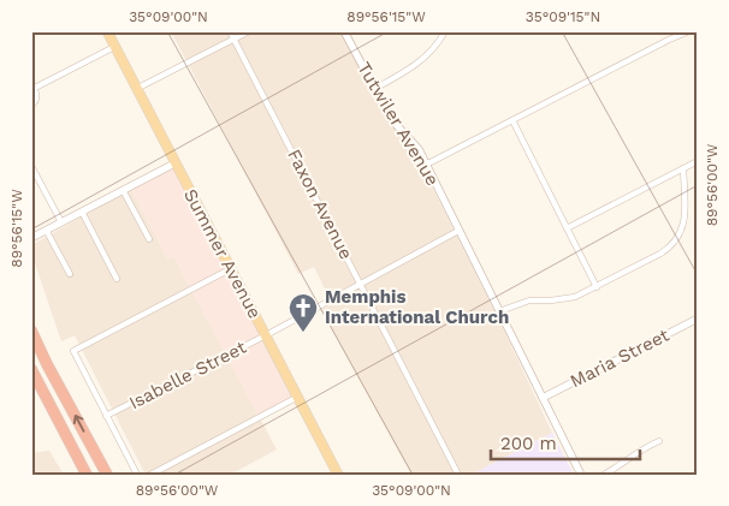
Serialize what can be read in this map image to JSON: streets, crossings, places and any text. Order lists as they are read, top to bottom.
{
  "streets": {
    "main road": ["Summer Avenue"],
    "street": [
      "Tutwiler Avenue",
      "Faxon Avenue",
      "Maria Street",
      "Isabelle Street"
    ]
  },
  "crossings": [
    ["Tutwiler Avenue", "Maria Street"],
    ["Tutwiler Avenue", "Isabelle Street"],
    ["Faxon Avenue", "Isabelle Street"],
    ["Summer Avenue", "Isabelle Street"]
  ],
  "places": {
    "church": ["Memphis International Church"]
  },
  "scale_bar": "200 m",
  "coordinates": [
    "35°09'00\"N",
    "89°56'15\"W",
    "35°09'15\"N",
    "89°56'00\"W"
  ]
}
